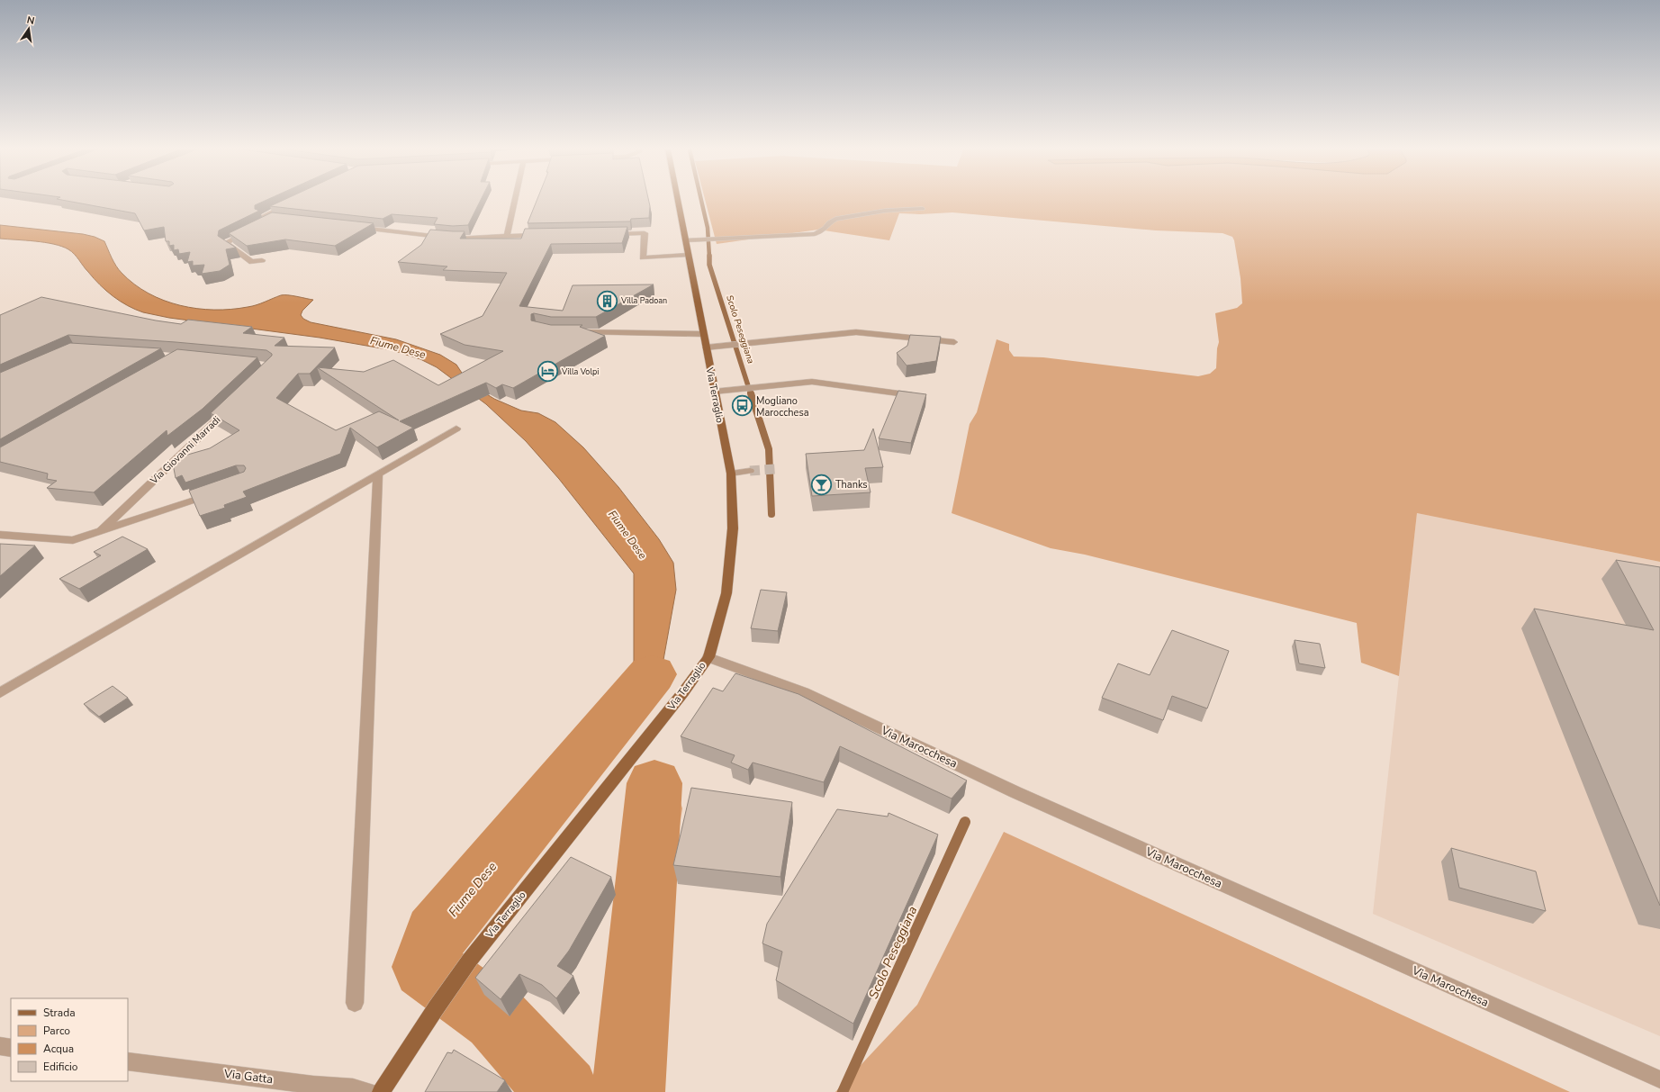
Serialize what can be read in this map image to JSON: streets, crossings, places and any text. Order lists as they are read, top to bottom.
{
  "streets": {
    "main road": ["Via Terraglio"],
    "street": ["Via Giovanni Marradi", "Via Marocchesa", "Via Gatta"]
  },
  "crossings": [
    ["Via Terraglio", "Via Marocchesa"]
  ],
  "water": ["Scolo Peseggiana", "Fiume Dese"],
  "places": {
    "building": ["Villa Padoan"],
    "hotel": ["Villa Volpi"],
    "bus stop": ["Mogliano Marocchesa"],
    "bar": ["Thanks"]
  },
  "legend": [
    "Strada",
    "Parco",
    "Acqua",
    "Edificio"
  ],
  "north": "top"
}
